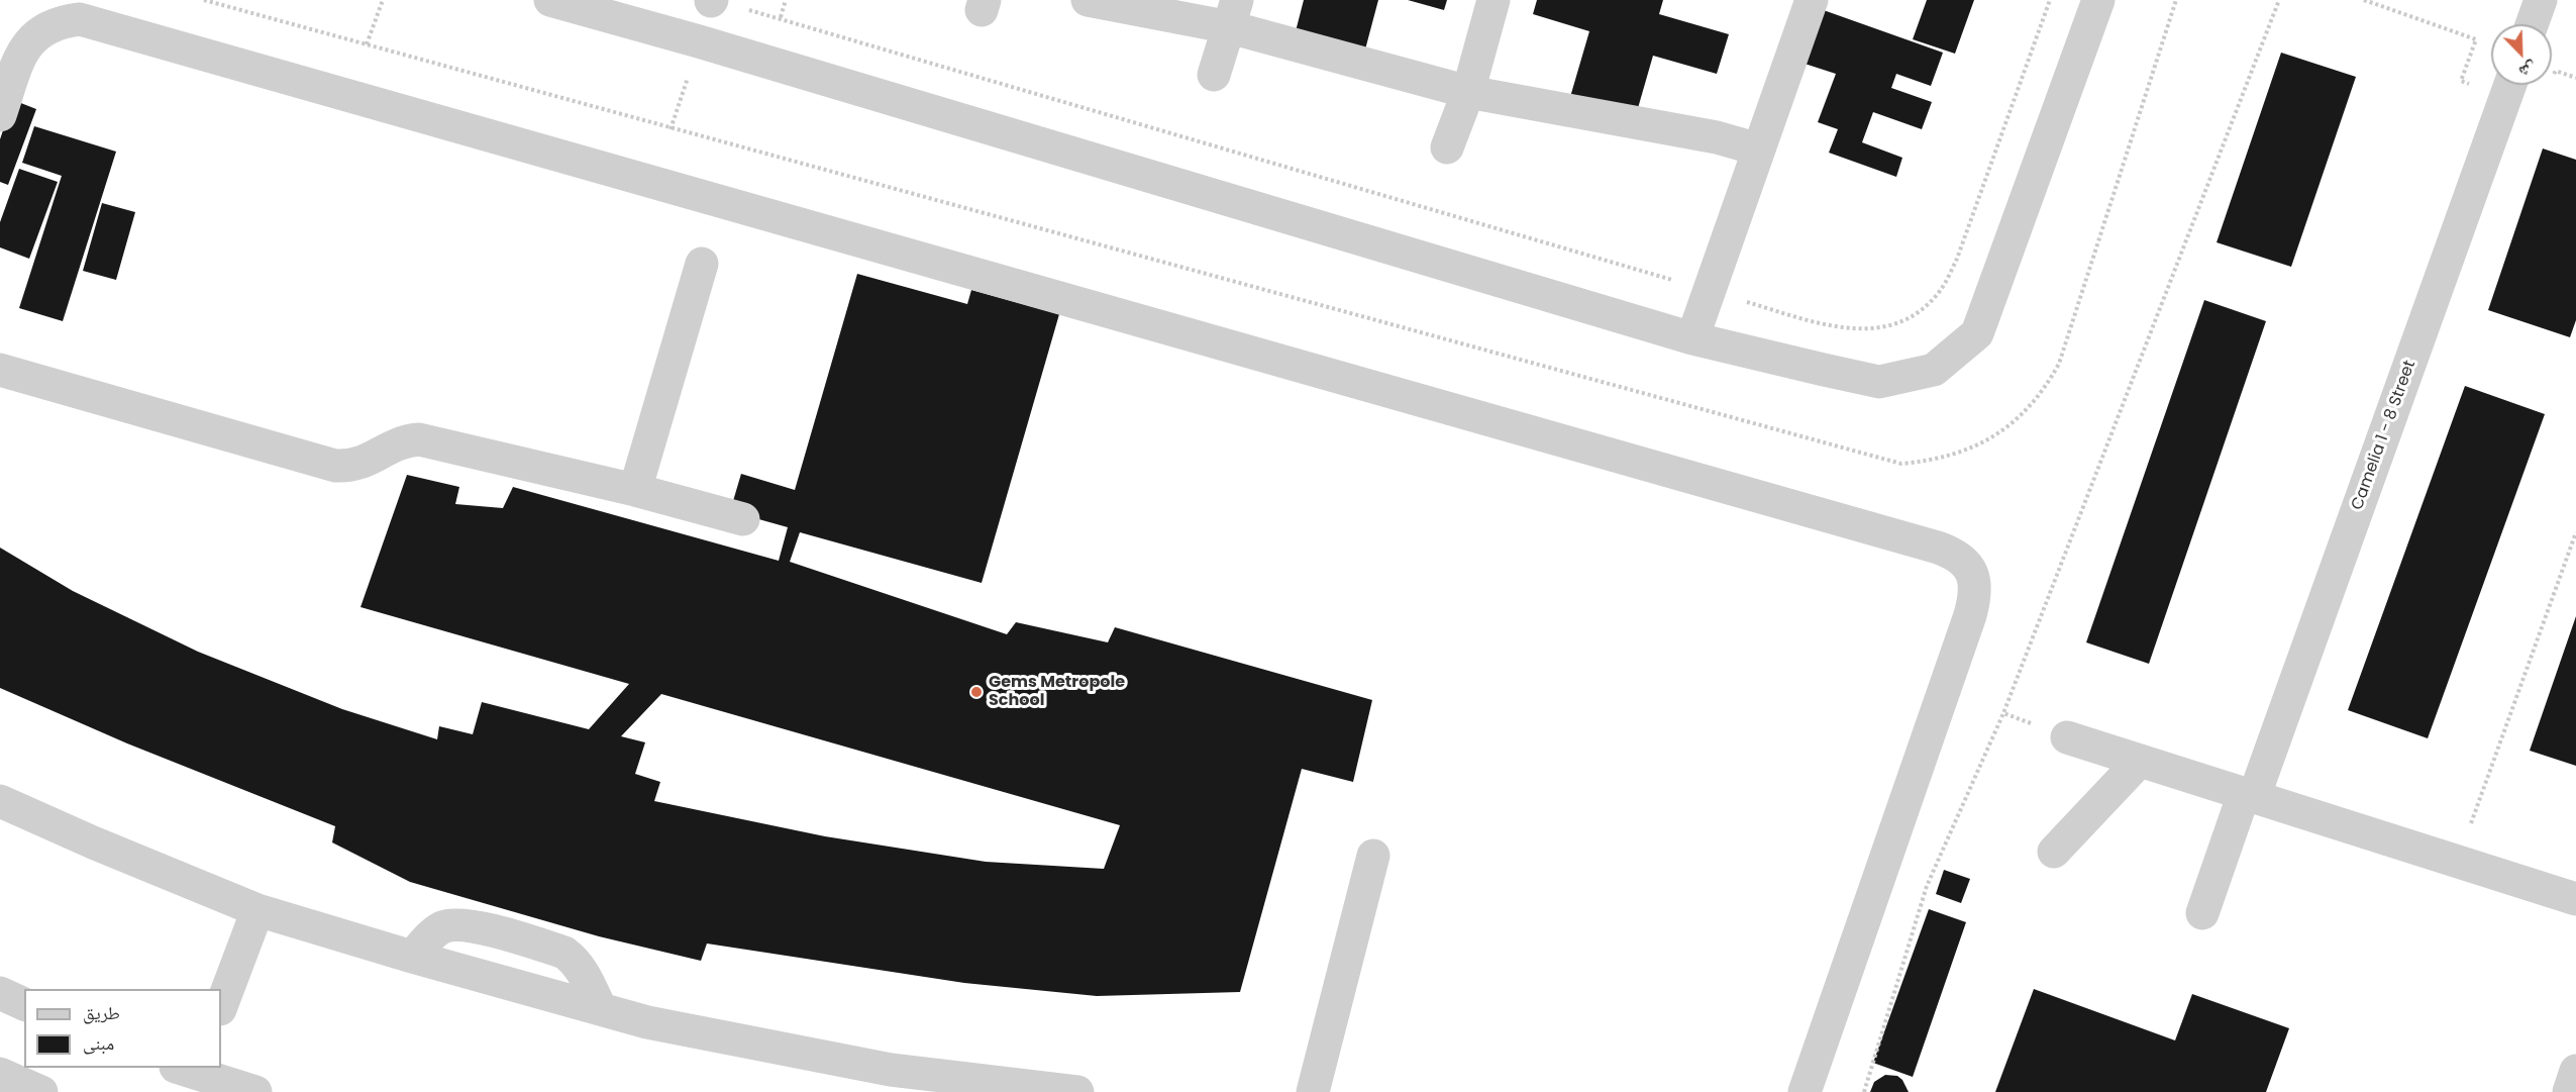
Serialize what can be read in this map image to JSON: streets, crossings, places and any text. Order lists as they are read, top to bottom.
{
  "streets": {
    "street": ["Camelia 1 - 8 Street"]
  },
  "places": ["Gems Metropole School"],
  "legend": ["طريق", "مبنى"],
  "north": "bottom right"
}
